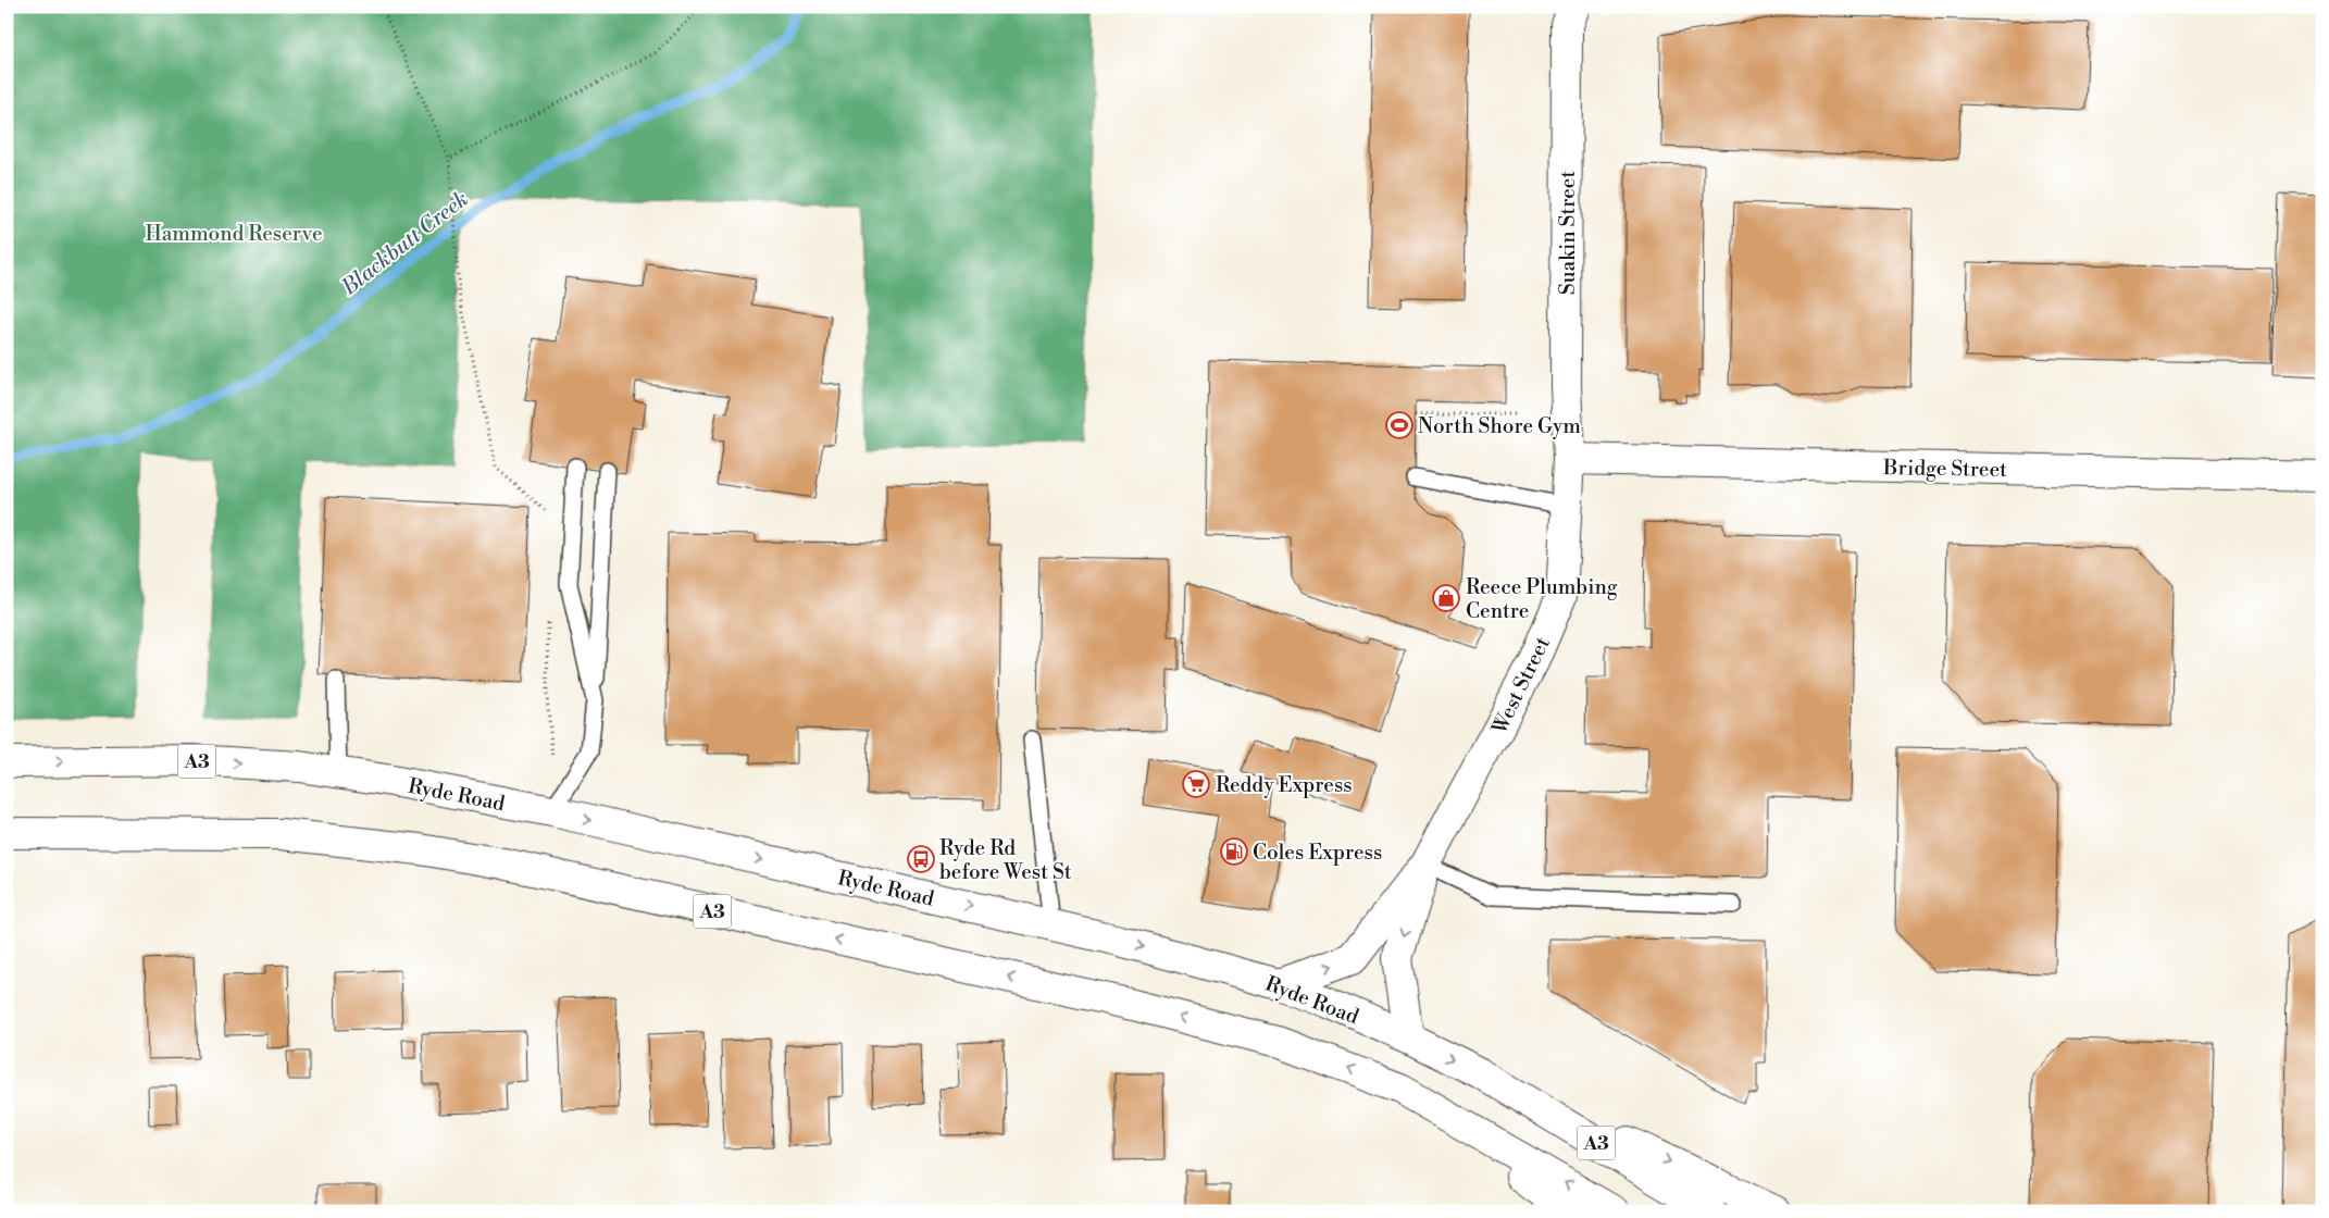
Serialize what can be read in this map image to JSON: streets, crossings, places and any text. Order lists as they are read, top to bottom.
{
  "streets": {
    "main road": [
      "Suakin Street",
      "Bridge Street",
      "West Street",
      "A3",
      "Ryde Road"
    ]
  },
  "crossings": [
    ["Suakin Street", "Bridge Street"],
    ["Suakin Street", "West Street"],
    ["Bridge Street", "West Street"],
    ["West Street", "Ryde Road"]
  ],
  "water": ["Blackbutt Creek"],
  "parks": ["Hammond Reserve"],
  "places": {
    "sports": ["North Shore Gym"],
    "shop": ["Reece Plumbing Centre"],
    "supermarket": ["Reddy Express"],
    "fuel station": ["Coles Express"],
    "bus stop": ["Ryde Rd before West St"]
  }
}
